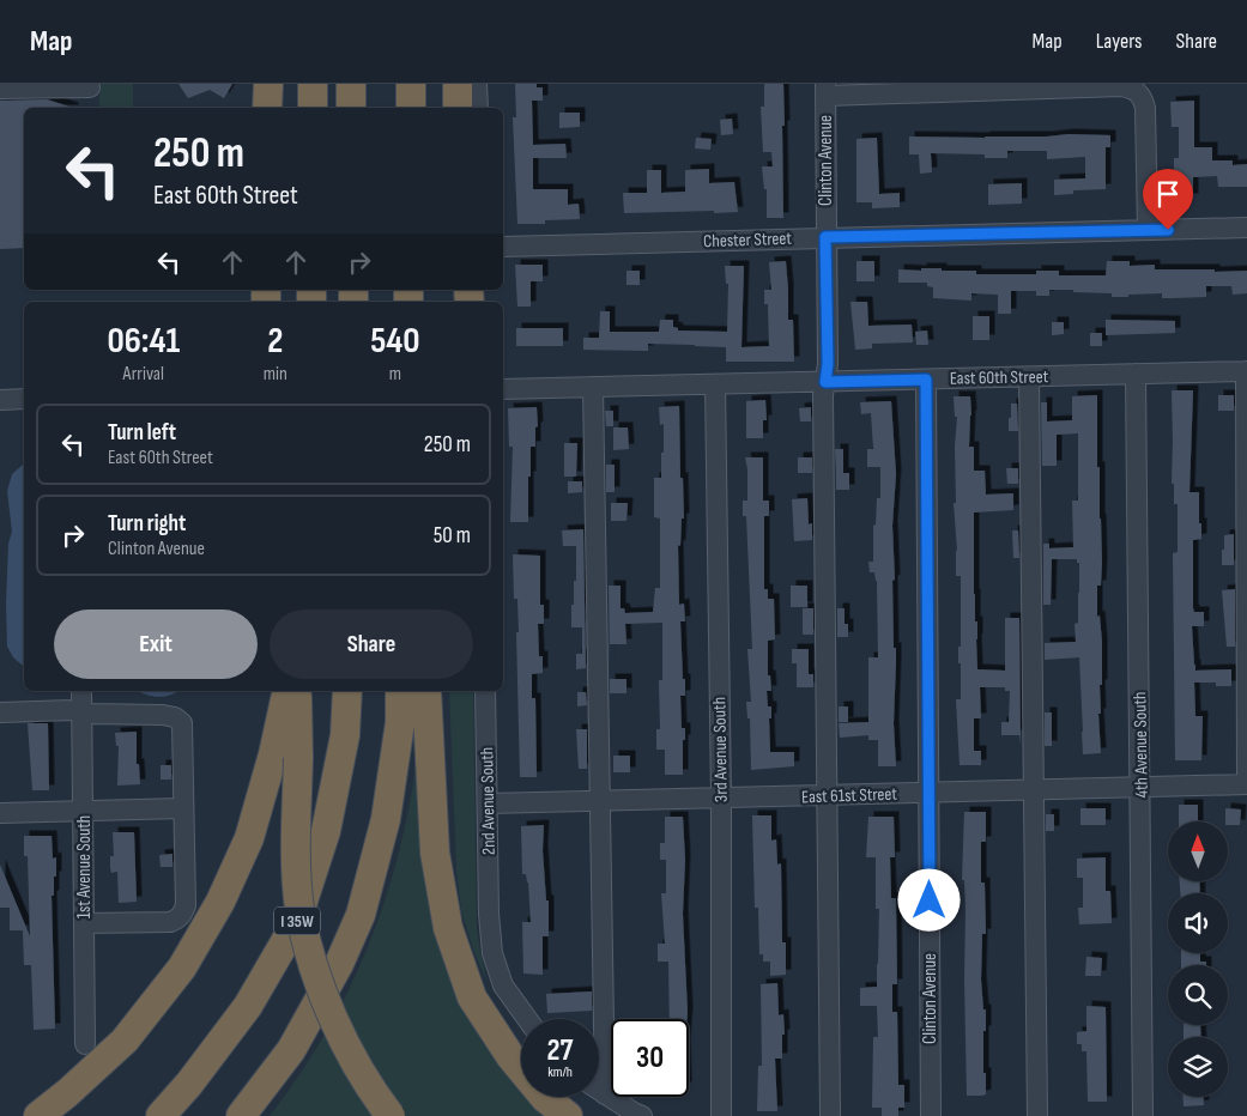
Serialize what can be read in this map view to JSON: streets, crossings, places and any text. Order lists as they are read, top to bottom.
{
  "streets": {
    "highway": ["I 35W"],
    "street": [
      "Clinton Avenue",
      "Chester Street",
      "East 60th Street",
      "4th Avenue South",
      "3rd Avenue South",
      "East 61st Street",
      "2nd Avenue South",
      "1st Avenue South"
    ]
  },
  "crossings": [
    ["Clinton Avenue", "Chester Street"],
    ["Clinton Avenue", "East 60th Street"],
    ["Clinton Avenue", "East 61st Street"],
    ["East 60th Street", "4th Avenue South"],
    ["East 60th Street", "3rd Avenue South"],
    ["4th Avenue South", "East 61st Street"],
    ["3rd Avenue South", "East 61st Street"],
    ["East 61st Street", "2nd Avenue South"]
  ],
  "north": "top",
  "page": {
    "header": "Map",
    "nav": ["Map", "Layers", "Share"],
    "turn": ["250 m", "East 60th Street"],
    "eta": [
      "06:41",
      "Arrival",
      "2",
      "min",
      "540",
      "m"
    ],
    "list": [
      {
        "name": "Turn left",
        "note": "East 60th Street",
        "value": "250 m"
      },
      {
        "name": "Turn right",
        "note": "Clinton Avenue",
        "value": "50 m"
      }
    ],
    "buttons": ["Exit", "Share"],
    "speed": "27 km/h",
    "limit": "30"
  }
}
